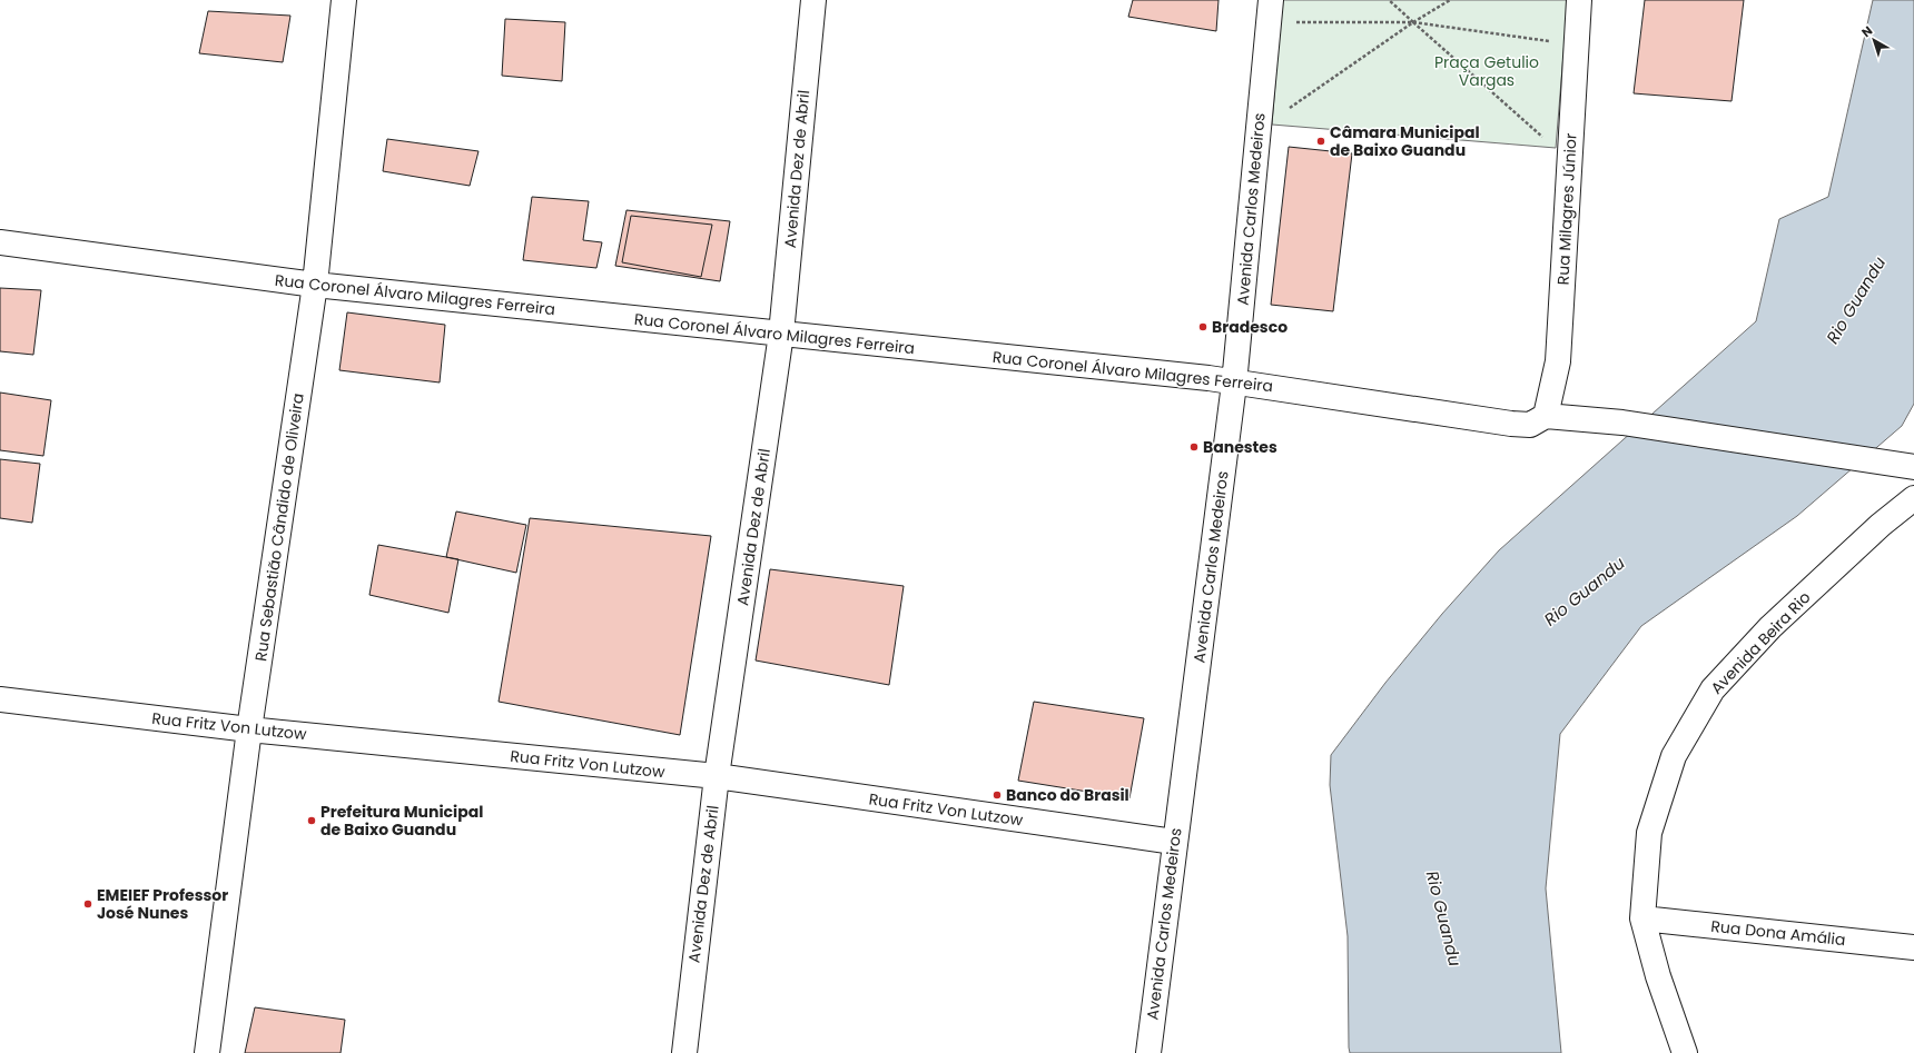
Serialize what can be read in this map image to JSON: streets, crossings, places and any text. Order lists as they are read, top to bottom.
{
  "streets": {
    "street": [
      "Avenida Dez de Abril",
      "Avenida Carlos Medeiros",
      "Rua Milagres Júnior",
      "Rua Coronel Álvaro Milagres Ferreira",
      "Rua Sebastião Cândido de Oliveira",
      "Avenida Beira Rio",
      "Rua Fritz Von Lutzow",
      "Rua Dona Amália"
    ]
  },
  "crossings": [
    ["Avenida Dez de Abril", "Rua Coronel Álvaro Milagres Ferreira"],
    ["Avenida Dez de Abril", "Rua Fritz Von Lutzow"],
    ["Avenida Carlos Medeiros", "Rua Coronel Álvaro Milagres Ferreira"],
    ["Avenida Carlos Medeiros", "Rua Fritz Von Lutzow"],
    ["Rua Milagres Júnior", "Rua Coronel Álvaro Milagres Ferreira"],
    ["Rua Coronel Álvaro Milagres Ferreira", "Rua Sebastião Cândido de Oliveira"],
    ["Rua Sebastião Cândido de Oliveira", "Rua Fritz Von Lutzow"],
    ["Avenida Beira Rio", "Rua Dona Amália"]
  ],
  "water": ["Rio Guandu"],
  "parks": ["Praça Getulio Vargas"],
  "places": [
    "Câmara Municipal de Baixo Guandu",
    "Bradesco",
    "Banestes",
    "Banco do Brasil",
    "Prefeitura Municipal de Baixo Guandu",
    "EMEIEF Professor José Nunes"
  ],
  "north": "top left"
}
